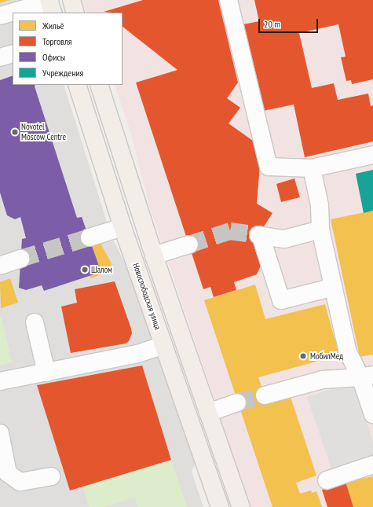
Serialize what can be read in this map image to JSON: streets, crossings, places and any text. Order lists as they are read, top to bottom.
{
  "streets": {
    "main road": ["Новослободская улица"]
  },
  "places": ["Novotel Moscow Centre", "Шалом", "МобилМед"],
  "legend": [
    "Жильё",
    "Торговля",
    "Офисы",
    "Учреждения"
  ],
  "scale_bar": "20 m"
}
